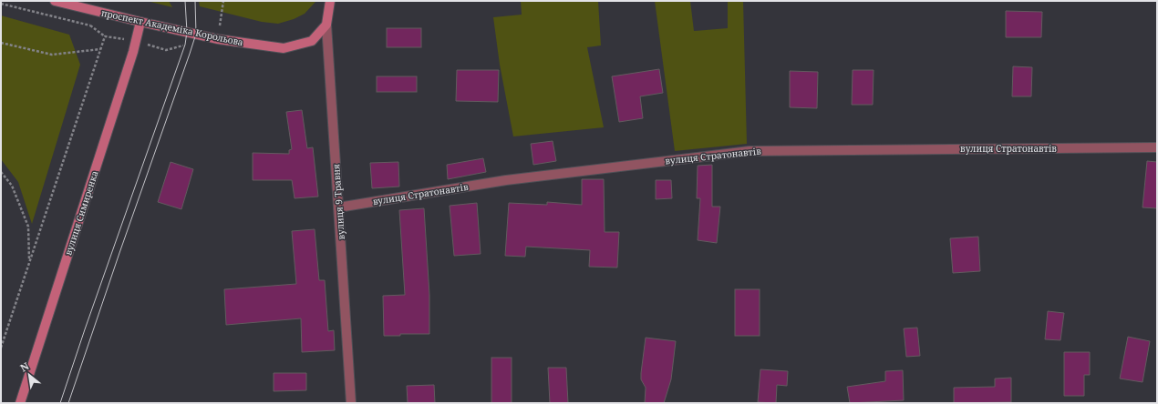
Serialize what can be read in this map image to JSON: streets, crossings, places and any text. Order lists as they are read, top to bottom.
{
  "streets": {
    "main road": ["проспект Академіка Корольова", "вулиця 9 Травня", "вулиця Симиренка"],
    "street": ["вулиця Стратонавтів"]
  },
  "crossings": [
    ["проспект Академіка Корольова", "вулиця 9 Травня"],
    ["проспект Академіка Корольова", "вулиця Симиренка"],
    ["вулиця Стратонавтів", "вулиця 9 Травня"]
  ],
  "north": "top left"
}
